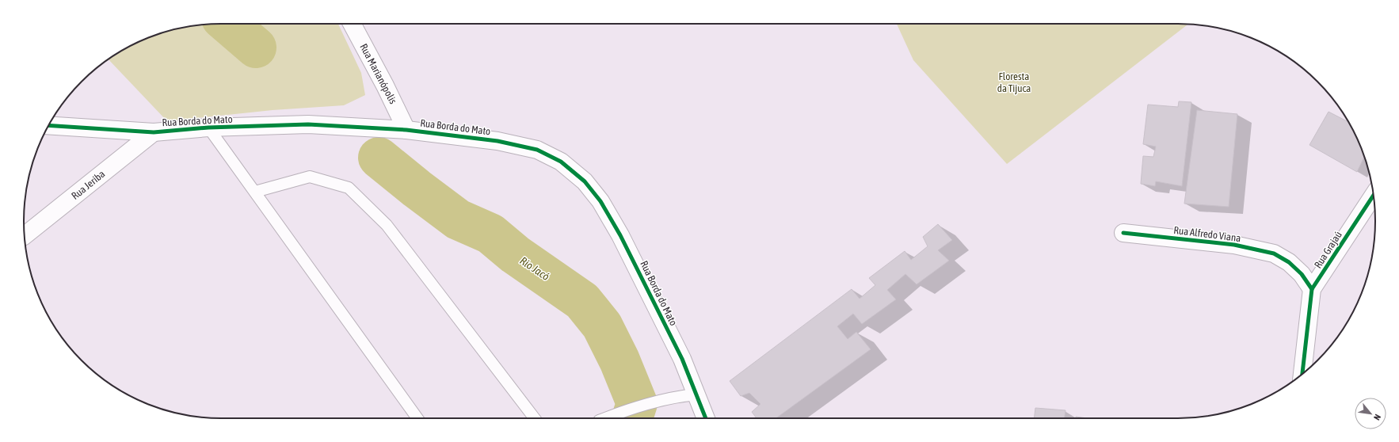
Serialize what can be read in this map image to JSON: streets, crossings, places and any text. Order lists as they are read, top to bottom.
{
  "streets": {
    "street": [
      "Rua Marianópolis",
      "Rua Borda do Mato",
      "Rua Jeriba",
      "Rua Alfredo Viana",
      "Rua Grajaú"
    ]
  },
  "crossings": [
    ["Rua Marianópolis", "Rua Borda do Mato"],
    ["Rua Borda do Mato", "Rua Jeriba"],
    ["Rua Alfredo Viana", "Rua Grajaú"]
  ],
  "water": ["Rio Jacó"],
  "parks": ["Floresta da Tijuca"],
  "north": "bottom right"
}
